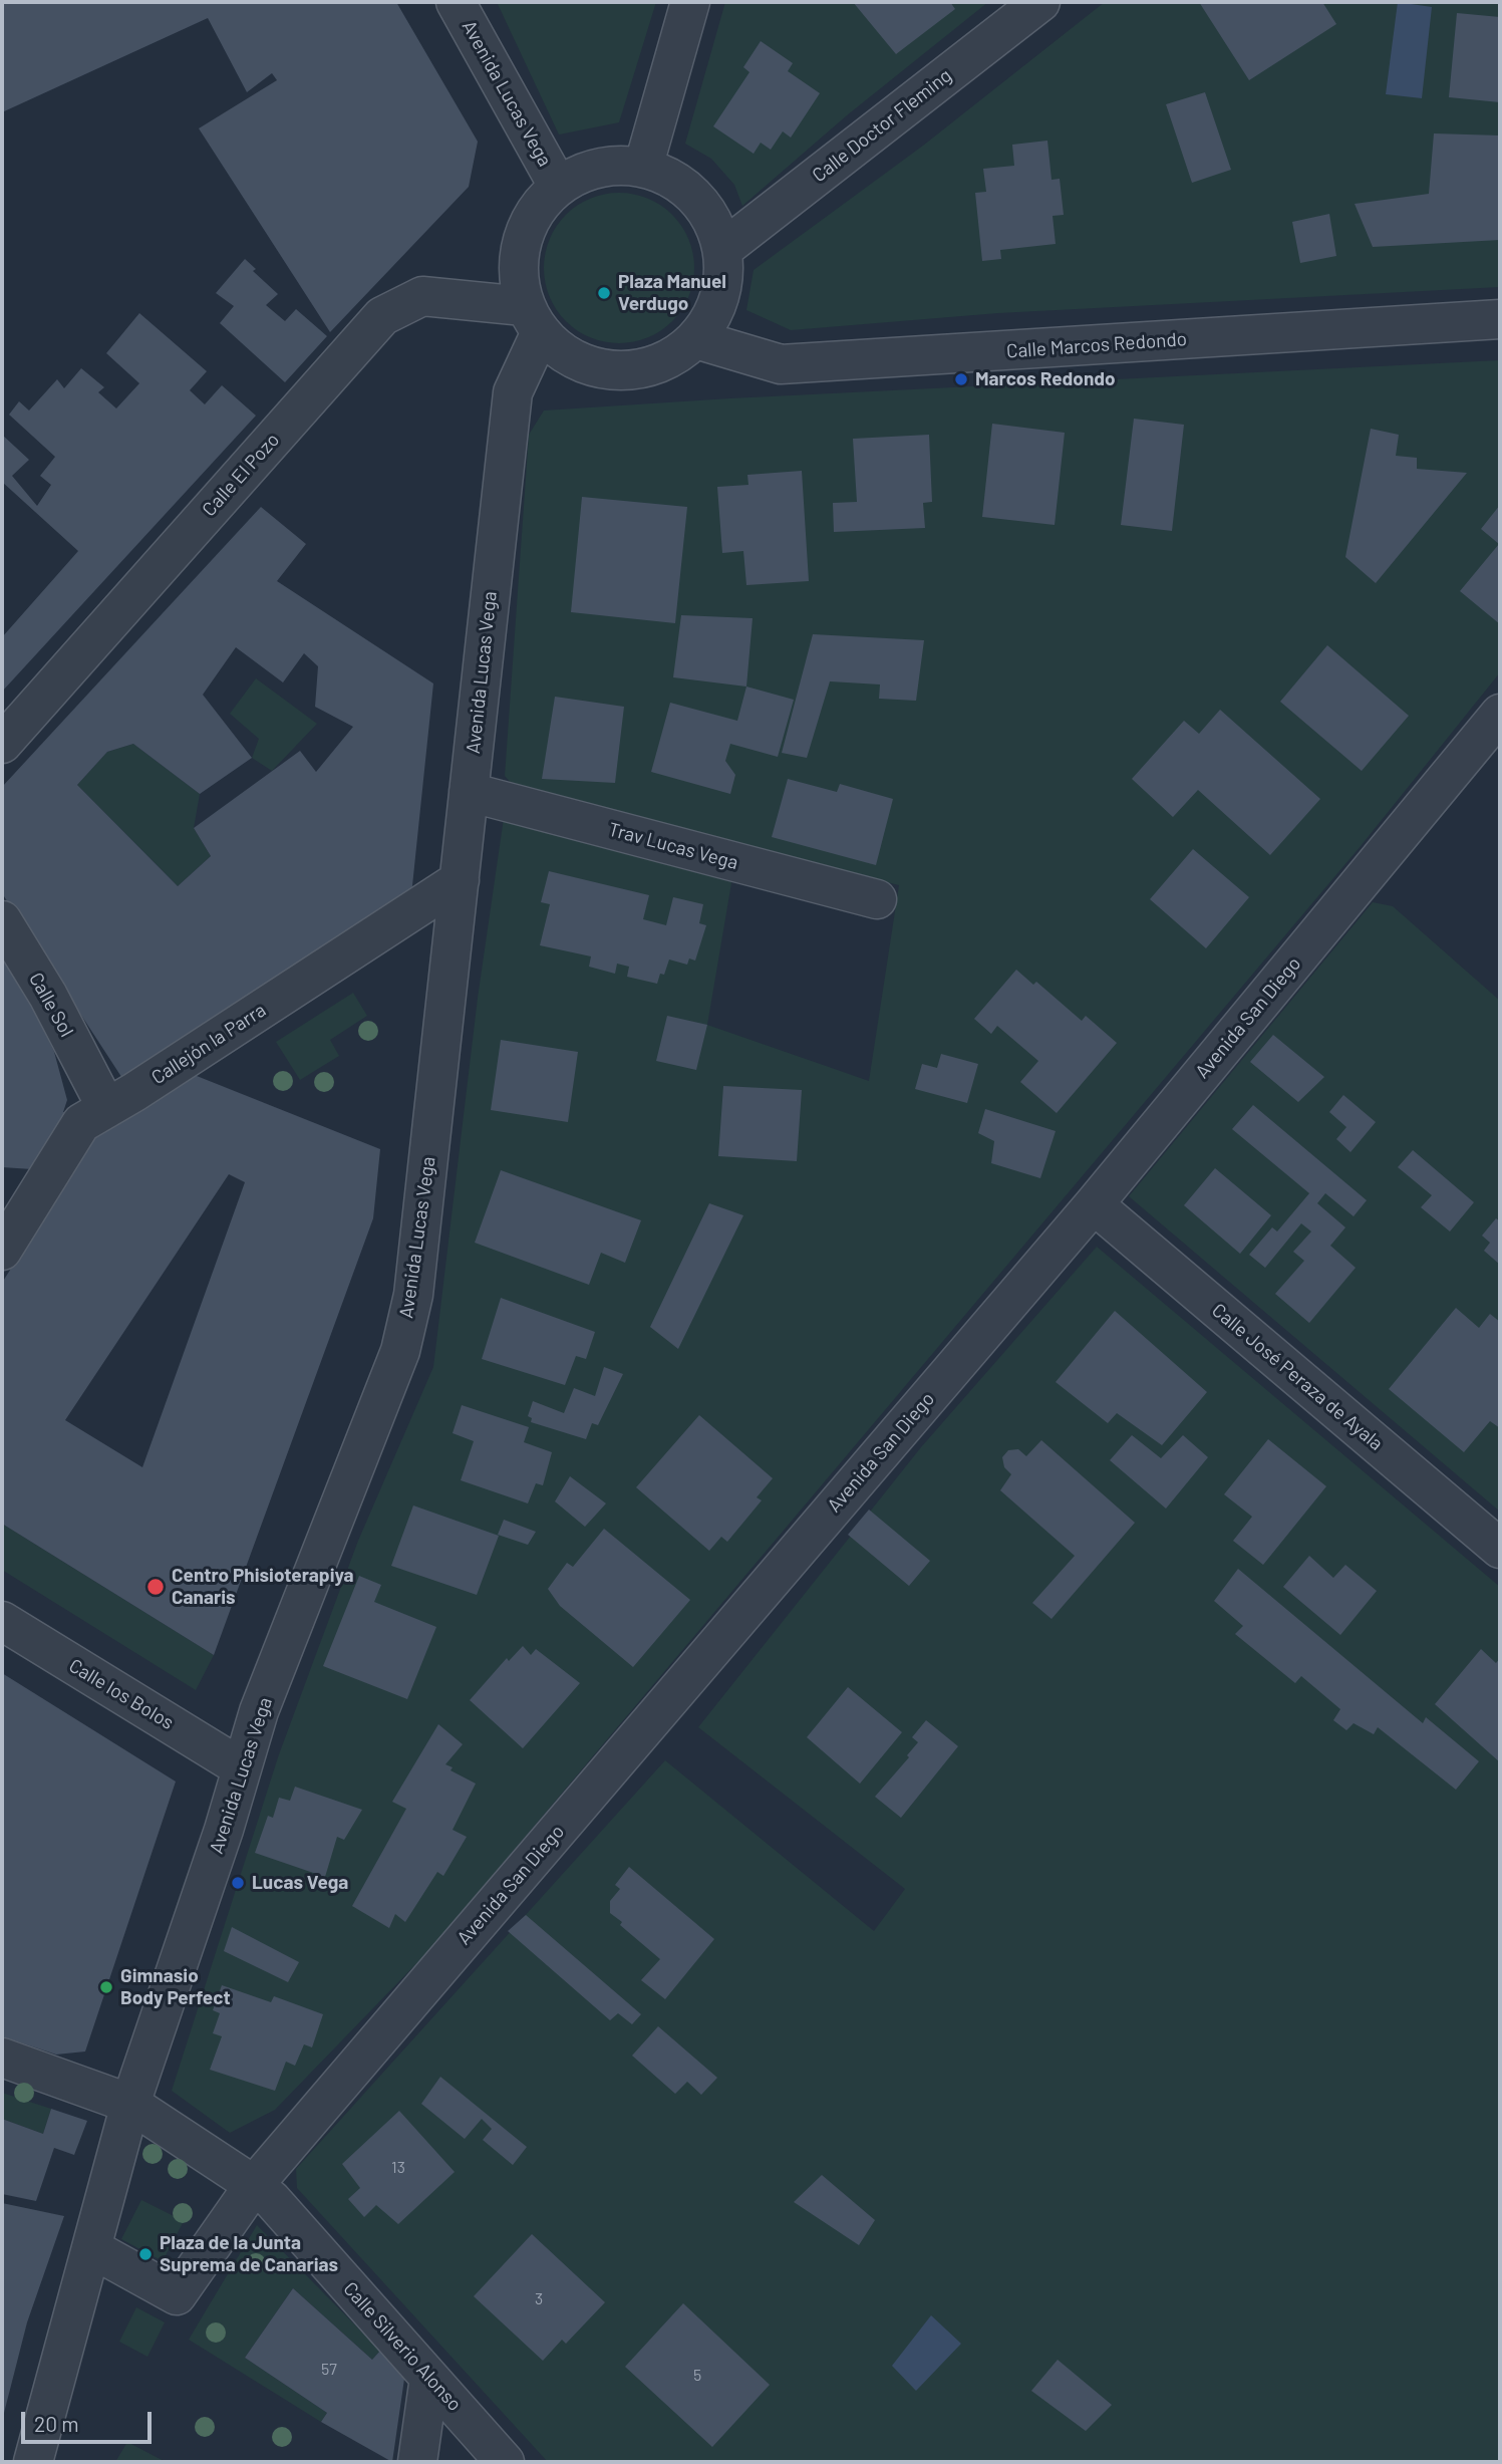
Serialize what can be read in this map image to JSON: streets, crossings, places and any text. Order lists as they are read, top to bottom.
{
  "streets": {
    "street": [
      "Avenida Lucas Vega",
      "Calle Doctor Fleming",
      "Calle Marcos Redondo",
      "Calle El Pozo",
      "Trav Lucas Vega",
      "Calle Sol",
      "Avenida San Diego",
      "Callejón la Parra",
      "Calle José Peraza de Ayala",
      "Calle los Bolos",
      "Calle Silverio Alonso"
    ]
  },
  "crossings": [
    ["Avenida Lucas Vega", "Calle Doctor Fleming"],
    ["Avenida Lucas Vega", "Calle Marcos Redondo"],
    ["Avenida Lucas Vega", "Calle El Pozo"],
    ["Avenida Lucas Vega", "Trav Lucas Vega"],
    ["Avenida Lucas Vega", "Avenida San Diego"],
    ["Avenida Lucas Vega", "Callejón la Parra"],
    ["Avenida Lucas Vega", "Calle los Bolos"],
    ["Avenida Lucas Vega", "Calle Silverio Alonso"],
    ["Calle Doctor Fleming", "Calle Marcos Redondo"],
    ["Calle Doctor Fleming", "Calle El Pozo"],
    ["Calle Marcos Redondo", "Calle El Pozo"],
    ["Avenida San Diego", "Calle José Peraza de Ayala"],
    ["Avenida San Diego", "Calle Silverio Alonso"]
  ],
  "places": [
    "Plaza Manuel Verdugo",
    "Marcos Redondo",
    "Centro Phisioterapiya Canaris",
    "Lucas Vega",
    "Gimnasio Body Perfect",
    "Plaza de la Junta Suprema de Canarias"
  ],
  "house_numbers": [
    "13",
    "3",
    "57",
    "5"
  ],
  "scale_bar": "20 m"
}
